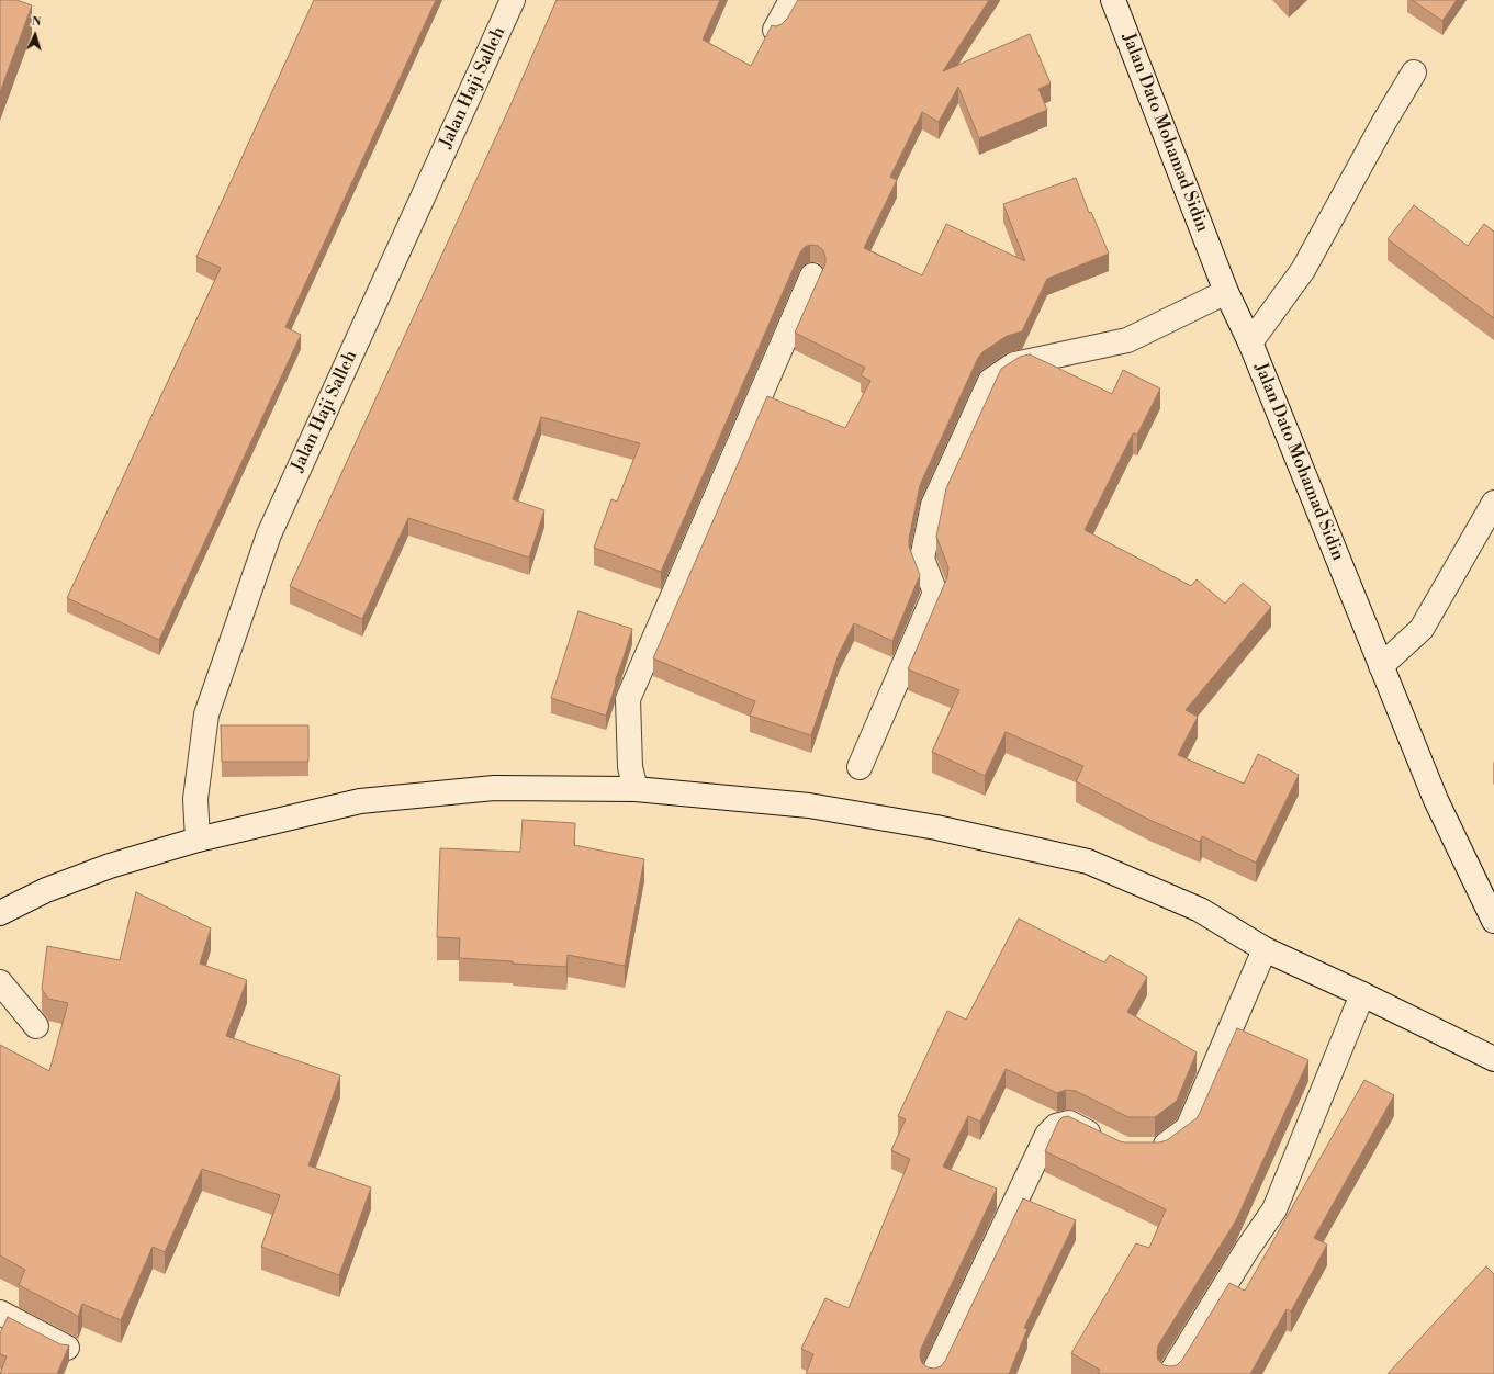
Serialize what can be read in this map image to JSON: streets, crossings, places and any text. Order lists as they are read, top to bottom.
{
  "streets": {
    "street": ["Jalan Haji Salleh", "Jalan Dato Mohamad Sidin"]
  },
  "north": "top"
}
